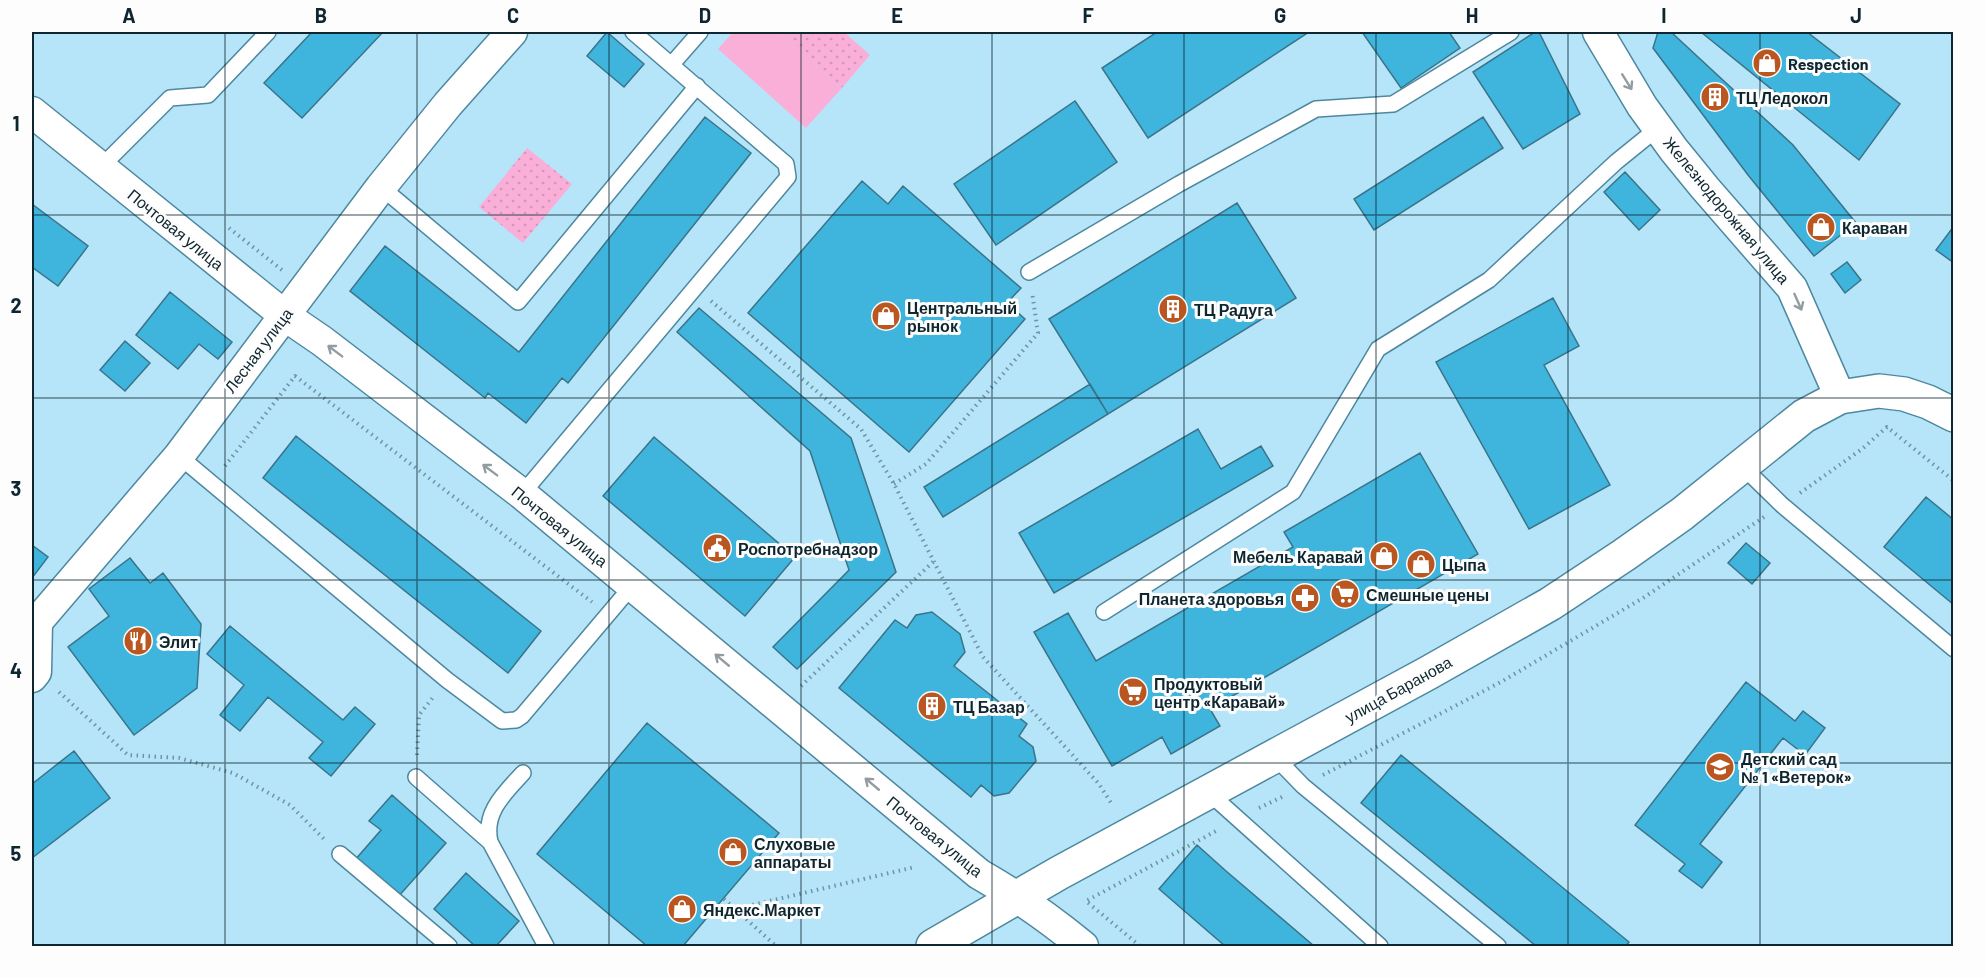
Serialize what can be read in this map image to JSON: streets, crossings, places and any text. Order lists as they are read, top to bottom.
{
  "streets": {
    "street": [
      "Железнодорожная улица",
      "Почтовая улица",
      "Лесная улица",
      "улица Баранова"
    ]
  },
  "crossings": [
    ["Железнодорожная улица", "улица Баранова"],
    ["Почтовая улица", "Лесная улица"],
    ["Почтовая улица", "улица Баранова"]
  ],
  "one_way": ["Железнодорожная улица", "Почтовая улица"],
  "places": {
    "shop": [
      "Respection",
      "Караван",
      "Центральный рынок",
      "Мебель Каравай",
      "Цыпа",
      "Слуховые аппараты",
      "Яндекс.Маркет"
    ],
    "building": ["ТЦ Ледокол", "ТЦ Радуга", "ТЦ Базар"],
    "public building": ["Роспотребнадзор"],
    "supermarket": ["Смешные цены", "Продуктовый центр «Каравай»"],
    "pharmacy": ["Планета здоровья"],
    "restaurant": ["Элит"],
    "school or university": ["Детский сад № 1 «Ветерок»"]
  },
  "grid": {
    "columns": [
      "A",
      "B",
      "C",
      "D",
      "E",
      "F",
      "G",
      "H",
      "I",
      "J"
    ],
    "rows": [
      "1",
      "2",
      "3",
      "4",
      "5"
    ]
  }
}
